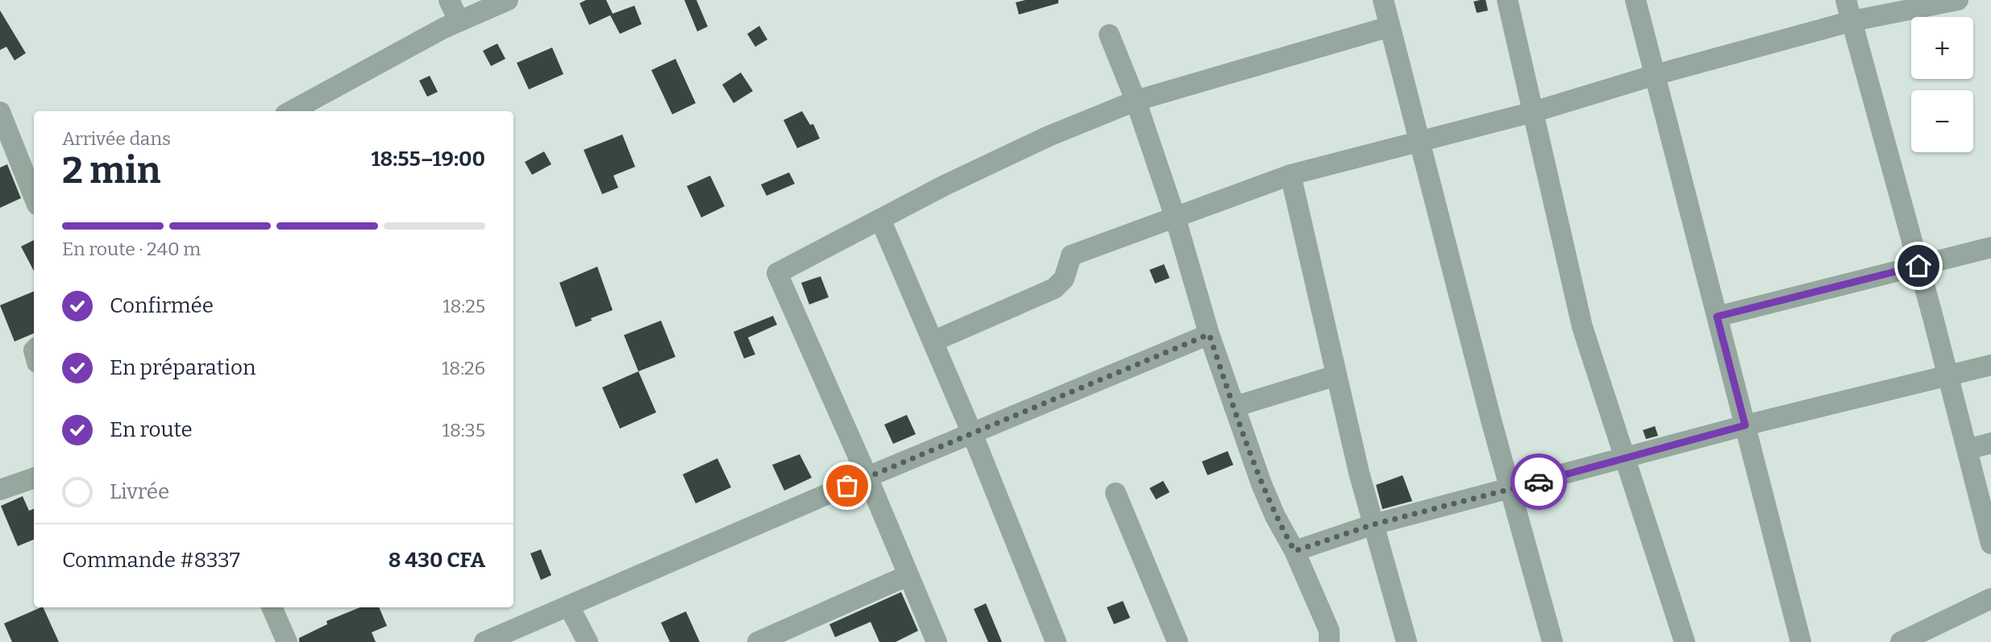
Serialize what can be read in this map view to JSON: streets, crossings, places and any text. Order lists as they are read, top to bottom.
{
  "page": {
    "map_buttons": ["+", "−"],
    "heading": ["2 min", "Arrivée dans", "18:55–19:00"],
    "panel": ["Commande #8337", "8 430 CFA"],
    "bar": "En route · 240 m",
    "list": [
      ["Confirmée", "18:25"],
      ["En préparation", "18:26"],
      ["En route", "18:35"],
      "Livrée"
    ]
  }
}
